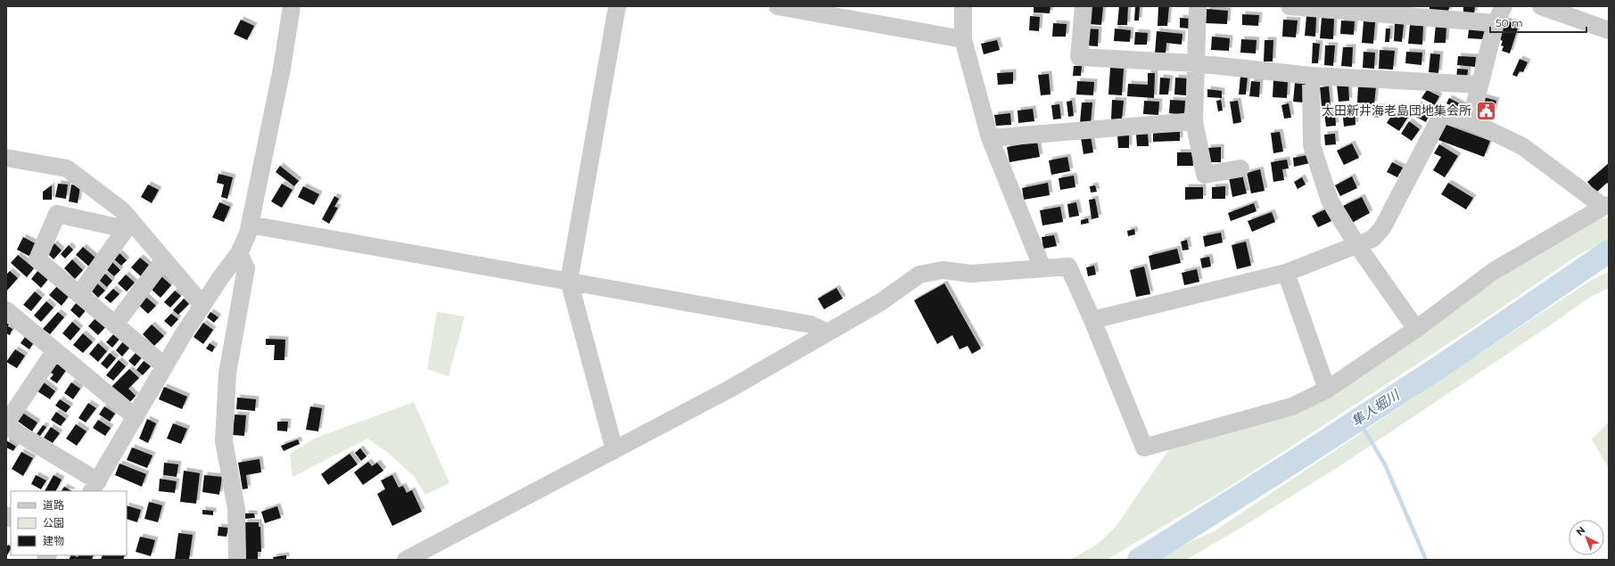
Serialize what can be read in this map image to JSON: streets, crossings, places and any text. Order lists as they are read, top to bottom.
{
  "water": ["隼人堀川"],
  "places": {
    "public building": ["太田新井海老島団地集会所"]
  },
  "legend": ["道路", "公園", "建物"],
  "scale_bar": "50 m",
  "north": "top left"
}
